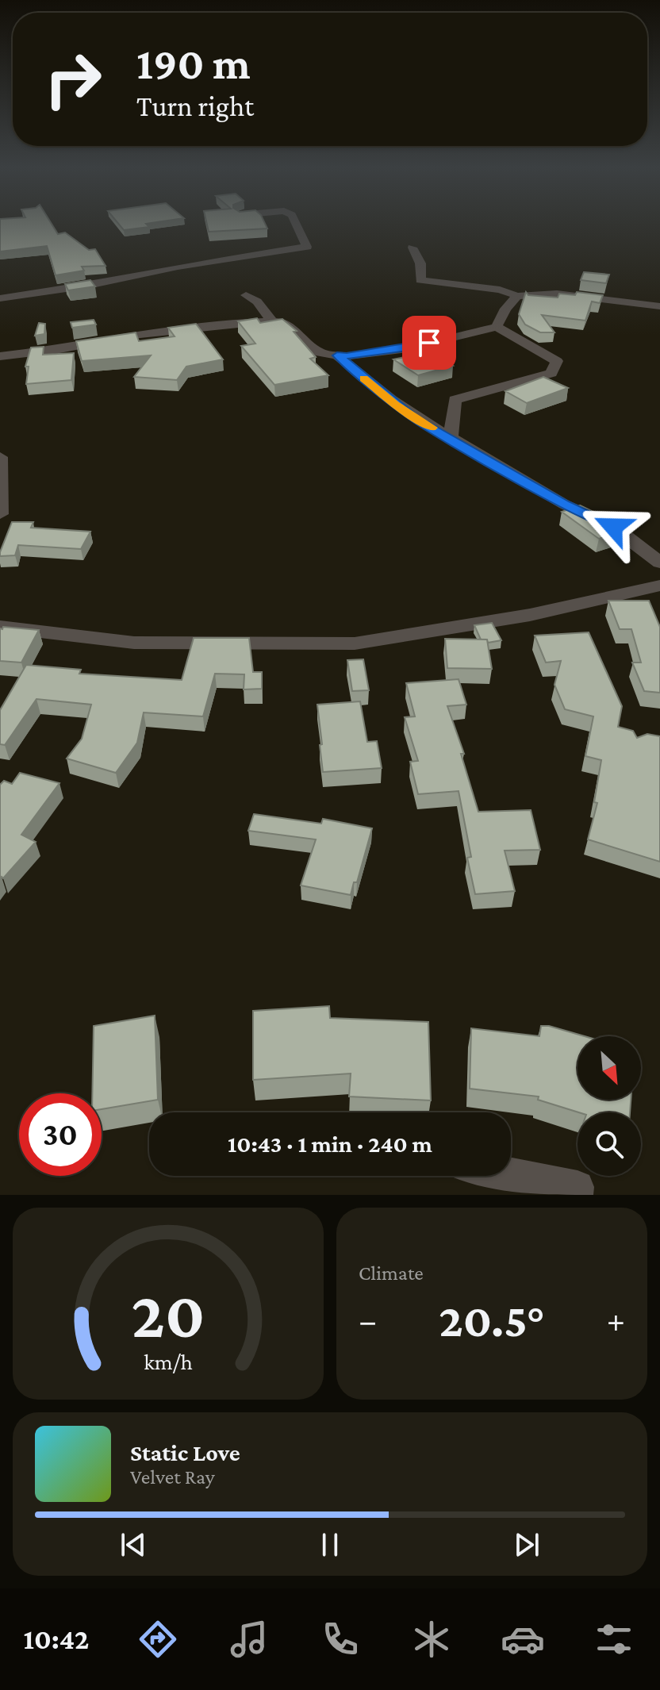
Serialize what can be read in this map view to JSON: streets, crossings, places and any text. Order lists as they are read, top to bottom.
{
  "north": "bottom right",
  "page": {
    "turn": ["190 m", "Turn right"],
    "limit": "30",
    "trip": "10:43 · 1 min · 240 m",
    "tile": "Climate",
    "heat": ["−", "20.5°", "+"],
    "song": ["Static Love", "Velvet Ray"],
    "tabs": "10:42",
    "gauge": ["20", "km/h"]
  }
}
